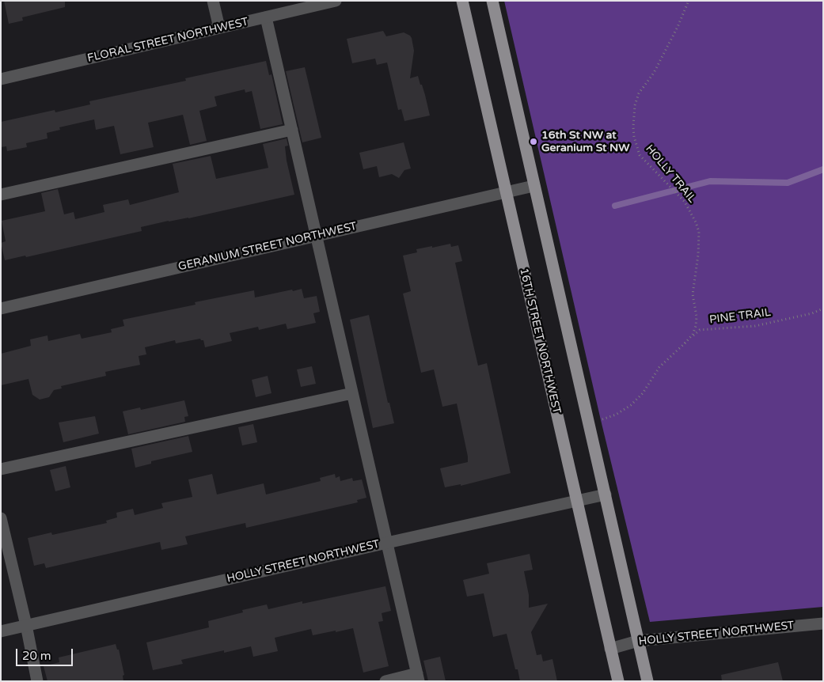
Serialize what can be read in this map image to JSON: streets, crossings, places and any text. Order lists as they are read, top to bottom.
{
  "streets": {
    "main road": ["16TH STREET NORTHWEST"],
    "street": ["FLORAL STREET NORTHWEST", "GERANIUM STREET NORTHWEST", "HOLLY STREET NORTHWEST"],
    "path": ["HOLLY TRAIL", "PINE TRAIL"]
  },
  "crossings": [
    ["HOLLY TRAIL", "PINE TRAIL"],
    ["GERANIUM STREET NORTHWEST", "16TH STREET NORTHWEST"],
    ["16TH STREET NORTHWEST", "HOLLY STREET NORTHWEST"]
  ],
  "places": ["16th St NW at Geranium St NW"],
  "scale_bar": "20 m"
}
